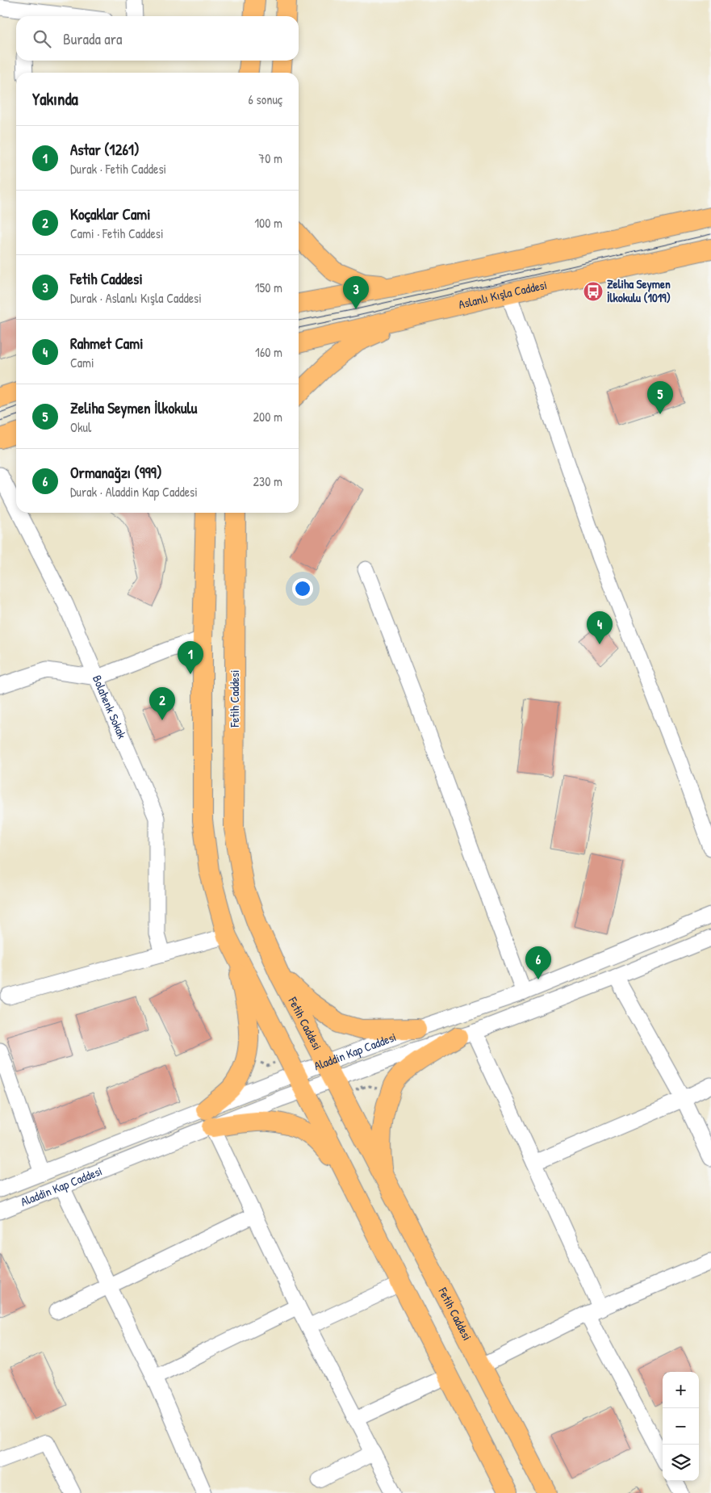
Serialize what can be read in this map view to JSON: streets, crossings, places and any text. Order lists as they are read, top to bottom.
{
  "streets": {
    "main road": ["Aslanlı Kışla Caddesi", "Fetih Caddesi"],
    "street": ["Bolahenk Sokak", "Aladdin Kap Caddesi"]
  },
  "crossings": [
    ["Fetih Caddesi", "Aladdin Kap Caddesi"]
  ],
  "places": {
    "bus stop": ["Zeliha Seymen İlkokulu (1019)"]
  },
  "page": {
    "search": "Burada ara",
    "heading": ["Yakında", "6 sonuç"],
    "list": [
      {
        "mark": "1",
        "name": "Astar (1261)",
        "note": "Durak · Fetih Caddesi",
        "value": "70 m"
      },
      {
        "mark": "2",
        "name": "Koçaklar Cami",
        "note": "Cami · Fetih Caddesi",
        "value": "100 m"
      },
      {
        "mark": "3",
        "name": "Fetih Caddesi",
        "note": "Durak · Aslanlı Kışla Caddesi",
        "value": "150 m"
      },
      {
        "mark": "4",
        "name": "Rahmet Cami",
        "note": "Cami",
        "value": "160 m"
      },
      {
        "mark": "5",
        "name": "Zeliha Seymen İlkokulu",
        "note": "Okul",
        "value": "200 m"
      },
      {
        "mark": "6",
        "name": "Ormanağzı (999)",
        "note": "Durak · Aladdin Kap Caddesi",
        "value": "230 m"
      }
    ],
    "pins": [
      "3",
      "5",
      "4",
      "1",
      "2",
      "6"
    ],
    "map_buttons": ["+", "−"]
  }
}
